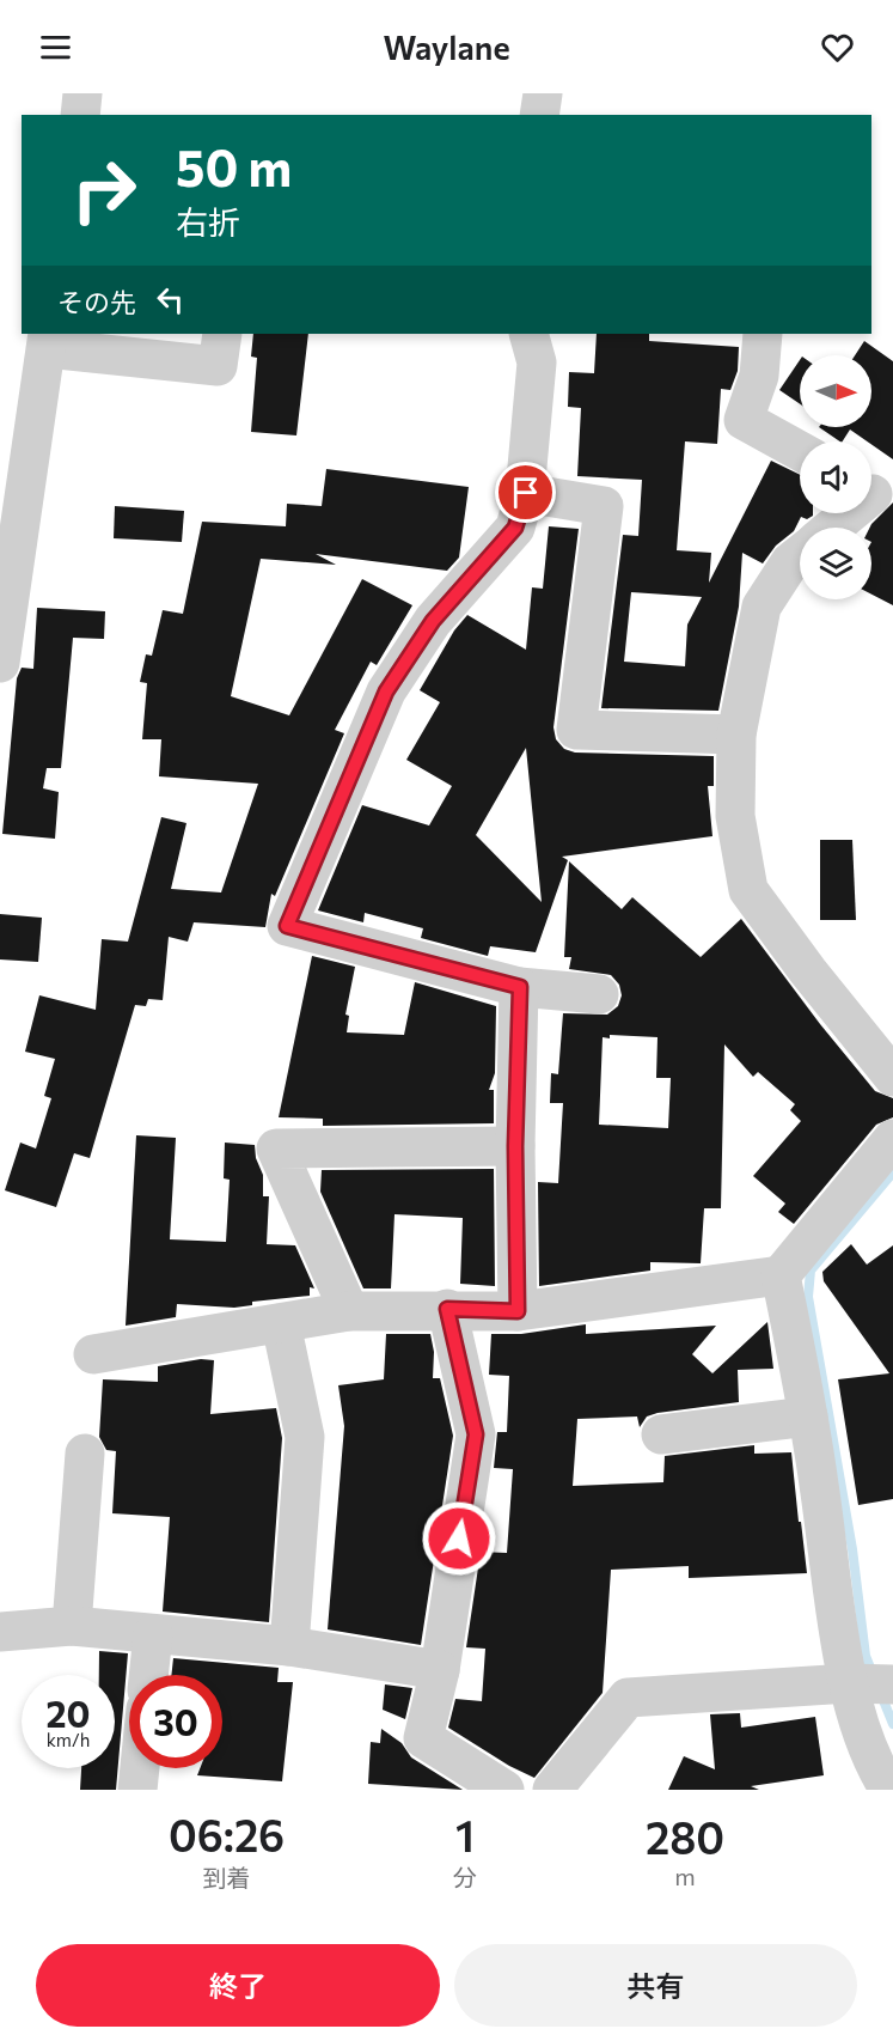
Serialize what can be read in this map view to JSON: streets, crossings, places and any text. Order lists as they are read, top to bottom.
{
  "north": "right",
  "page": {
    "header": "Waylane",
    "turn": ["50 m", "右折"],
    "then": "その先",
    "speed": "20 km/h",
    "limit": "30",
    "eta": [
      "06:26",
      "到着",
      "1",
      "分",
      "280",
      "m"
    ],
    "buttons": ["終了", "共有"]
  }
}
